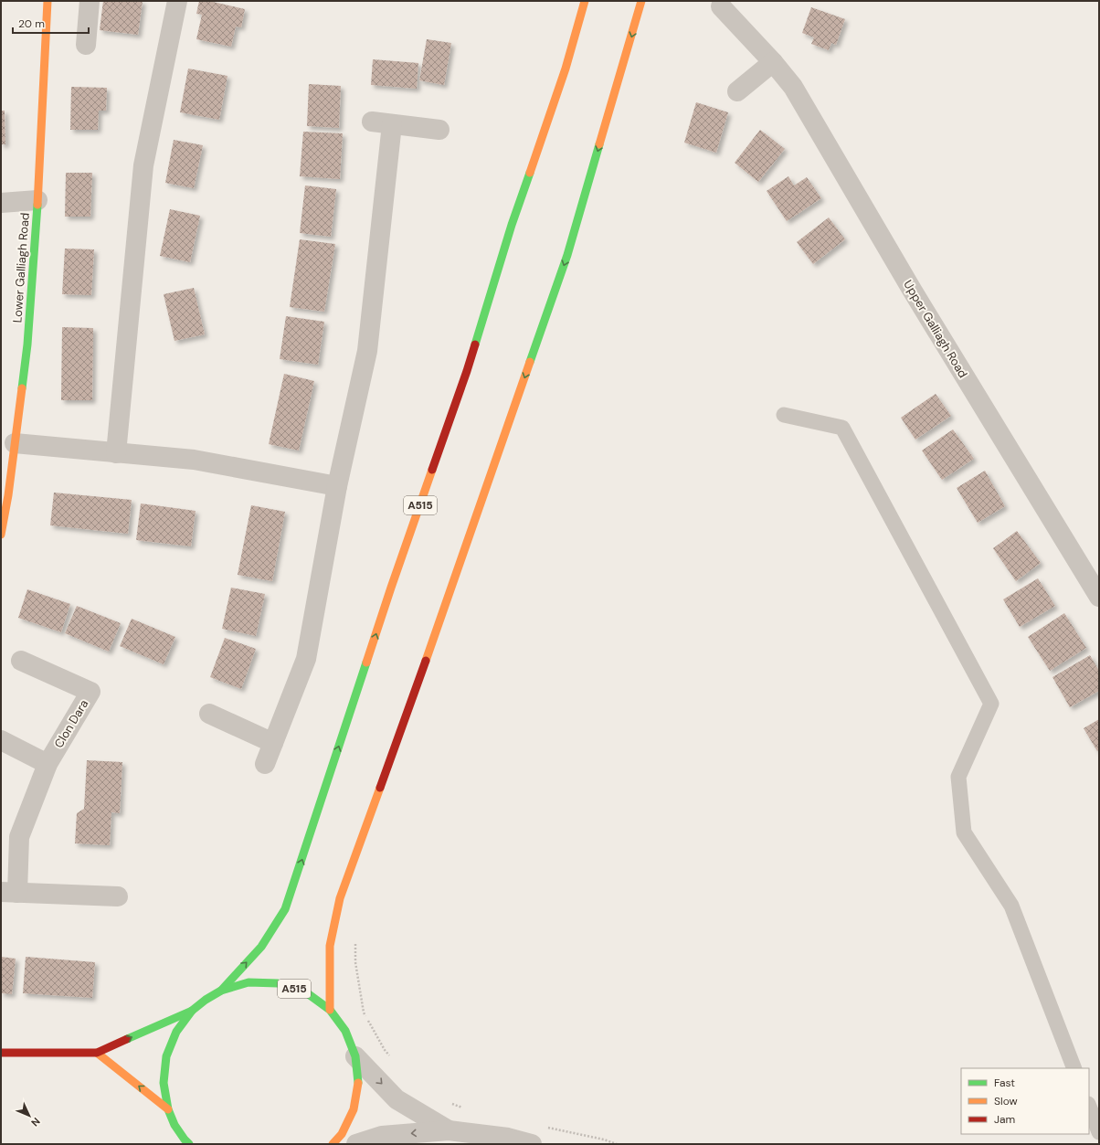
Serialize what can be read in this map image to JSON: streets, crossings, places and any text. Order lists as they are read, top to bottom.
{
  "streets": {
    "main road": ["Lower Galliagh Road", "A515"],
    "street": ["Upper Galliagh Road", "Clon Dara"]
  },
  "legend": ["Fast", "Slow", "Jam"],
  "scale_bar": "20 m",
  "north": "bottom right"
}
